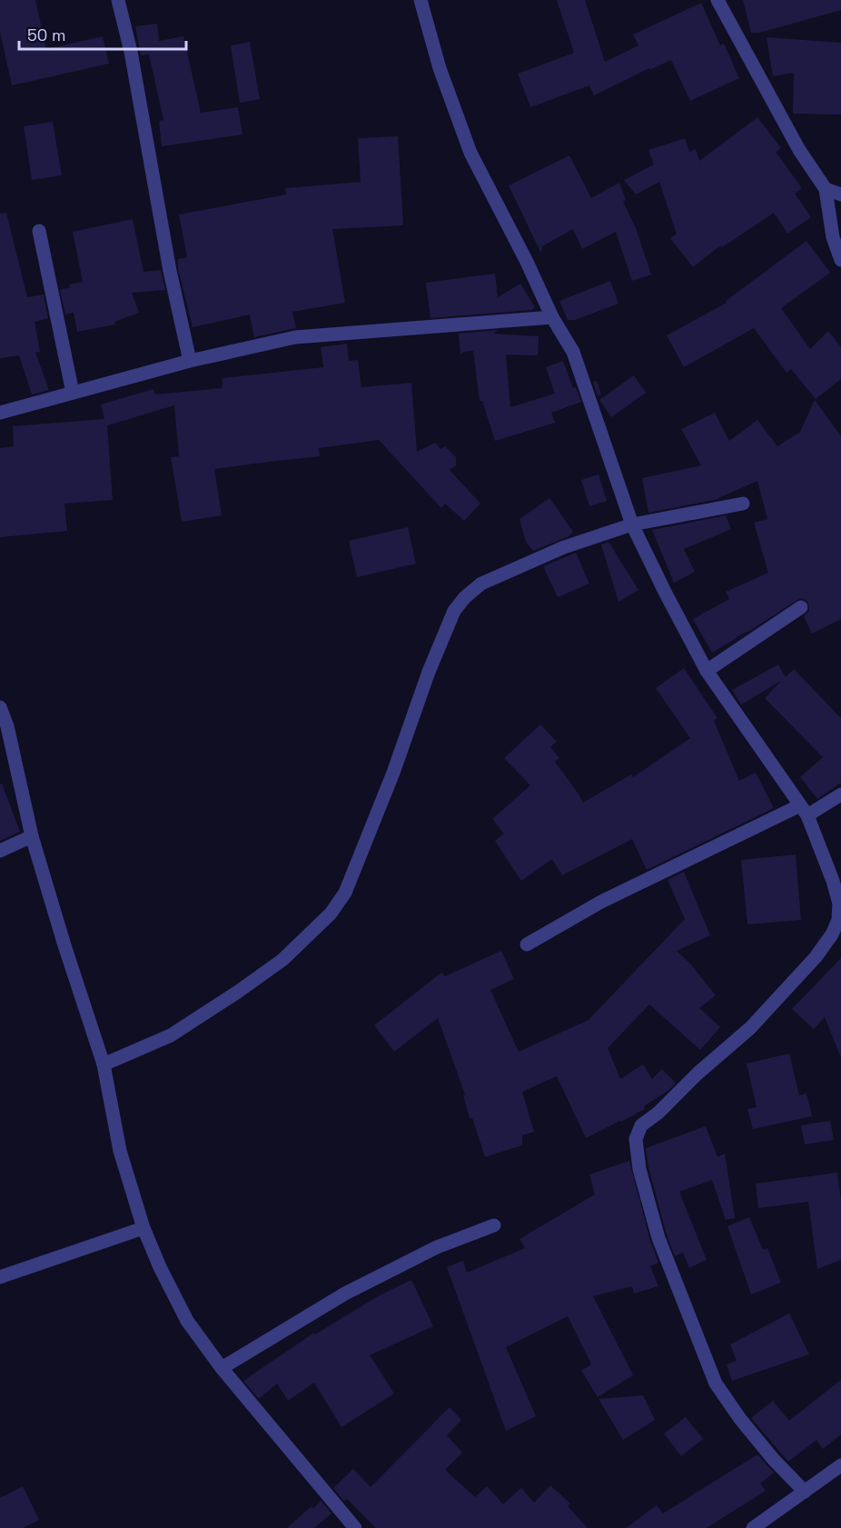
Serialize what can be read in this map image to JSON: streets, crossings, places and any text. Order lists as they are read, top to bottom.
{
  "scale_bar": "50 m"
}
